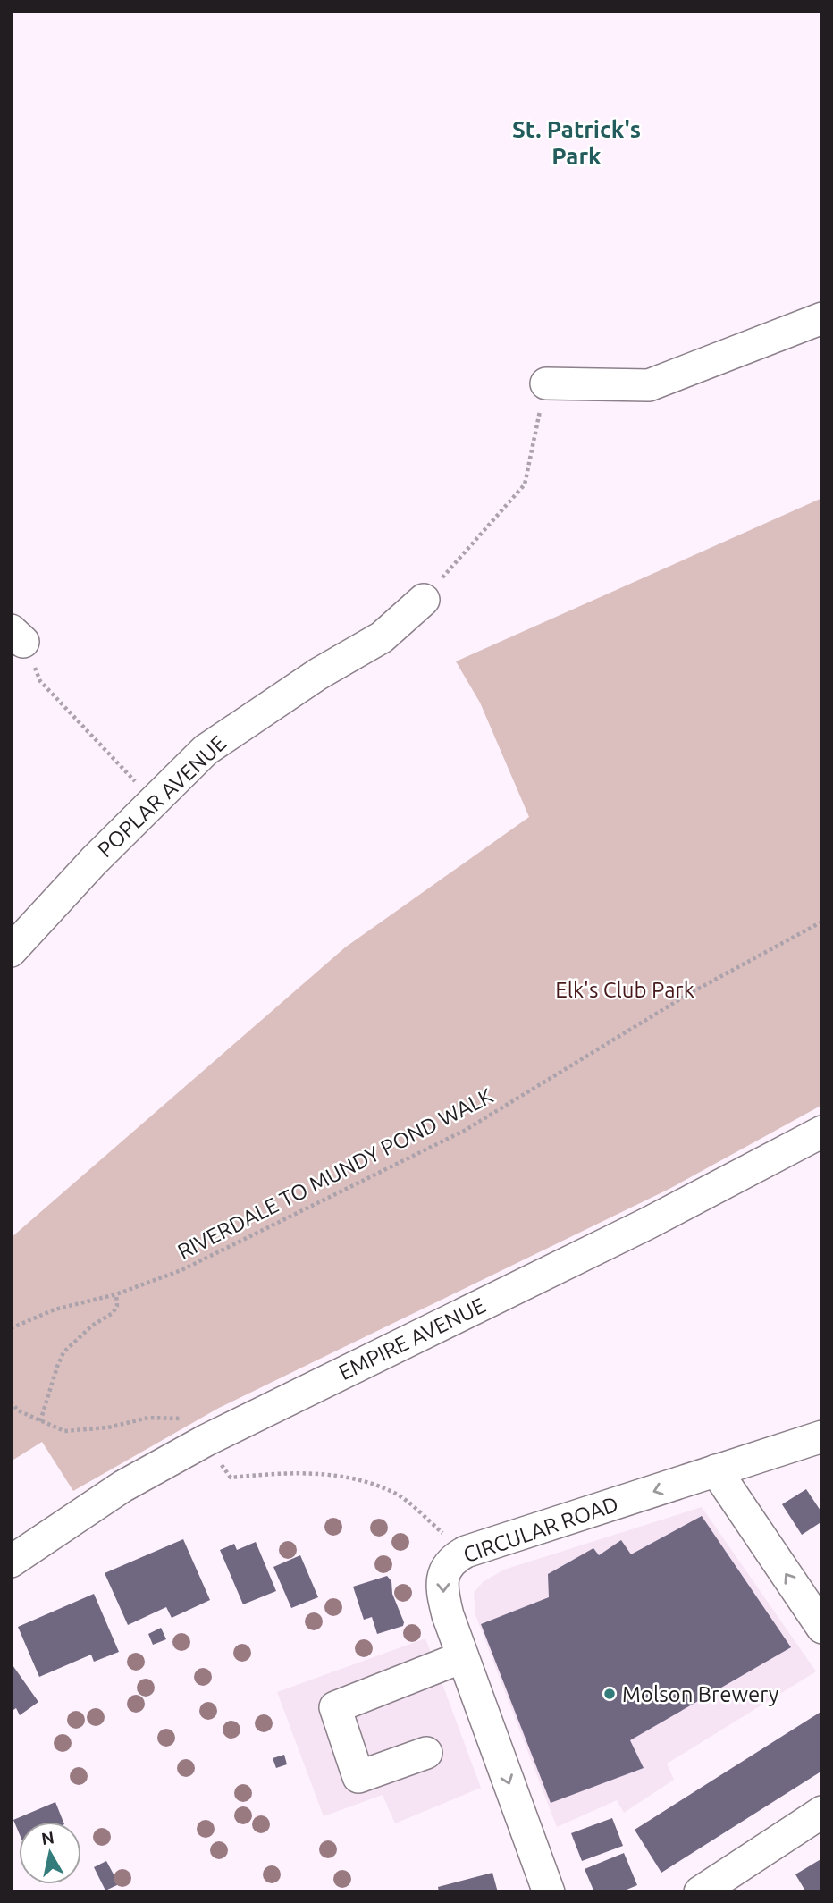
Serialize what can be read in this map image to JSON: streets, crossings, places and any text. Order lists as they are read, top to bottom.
{
  "streets": {
    "street": ["POPLAR AVENUE", "EMPIRE AVENUE", "CIRCULAR ROAD"],
    "path": ["RIVERDALE TO MUNDY POND WALK"]
  },
  "districts": ["St. Patrick's Park"],
  "parks": ["Elk's Club Park"],
  "places": ["Molson Brewery"],
  "north": "top"
}
